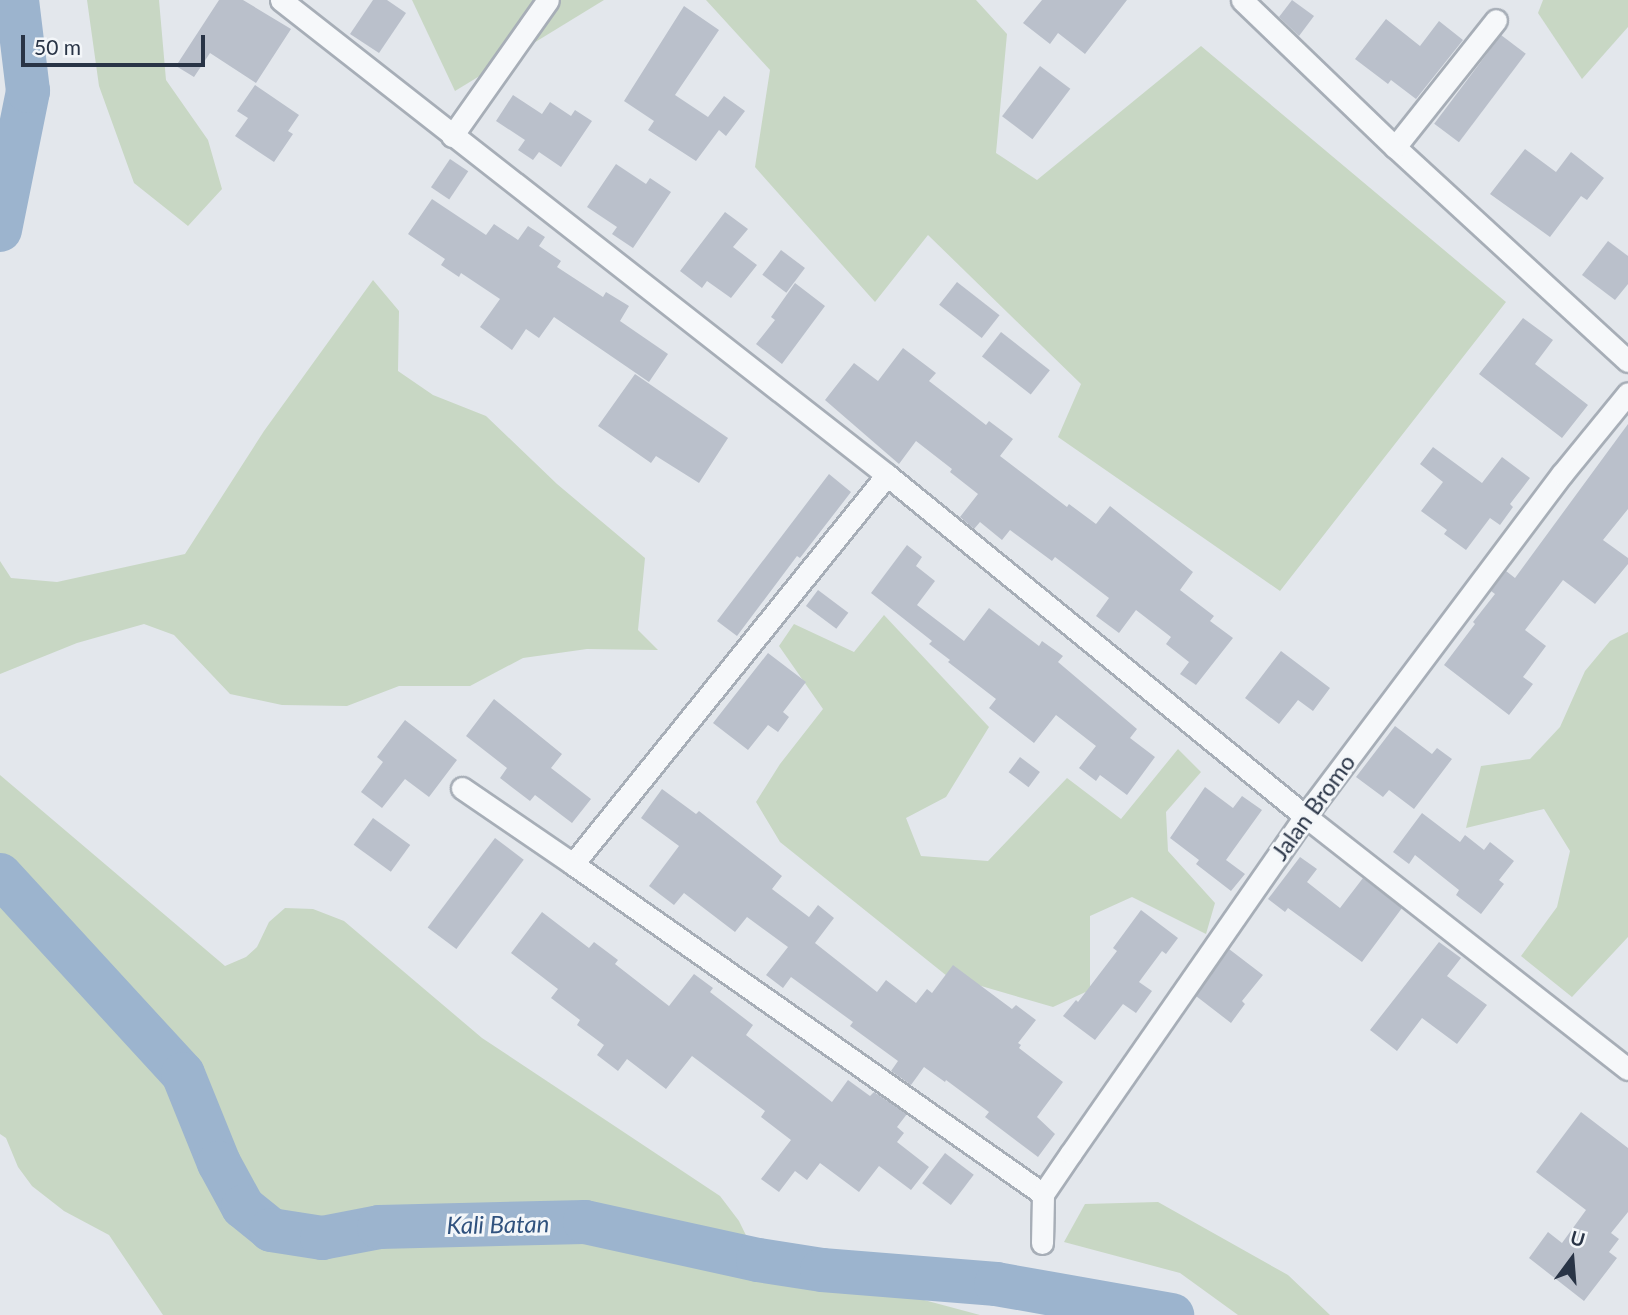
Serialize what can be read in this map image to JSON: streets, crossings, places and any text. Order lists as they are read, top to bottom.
{
  "streets": {
    "street": ["Jalan Bromo"]
  },
  "water": ["Kali Batan"],
  "scale_bar": "50 m",
  "north": "top"
}
